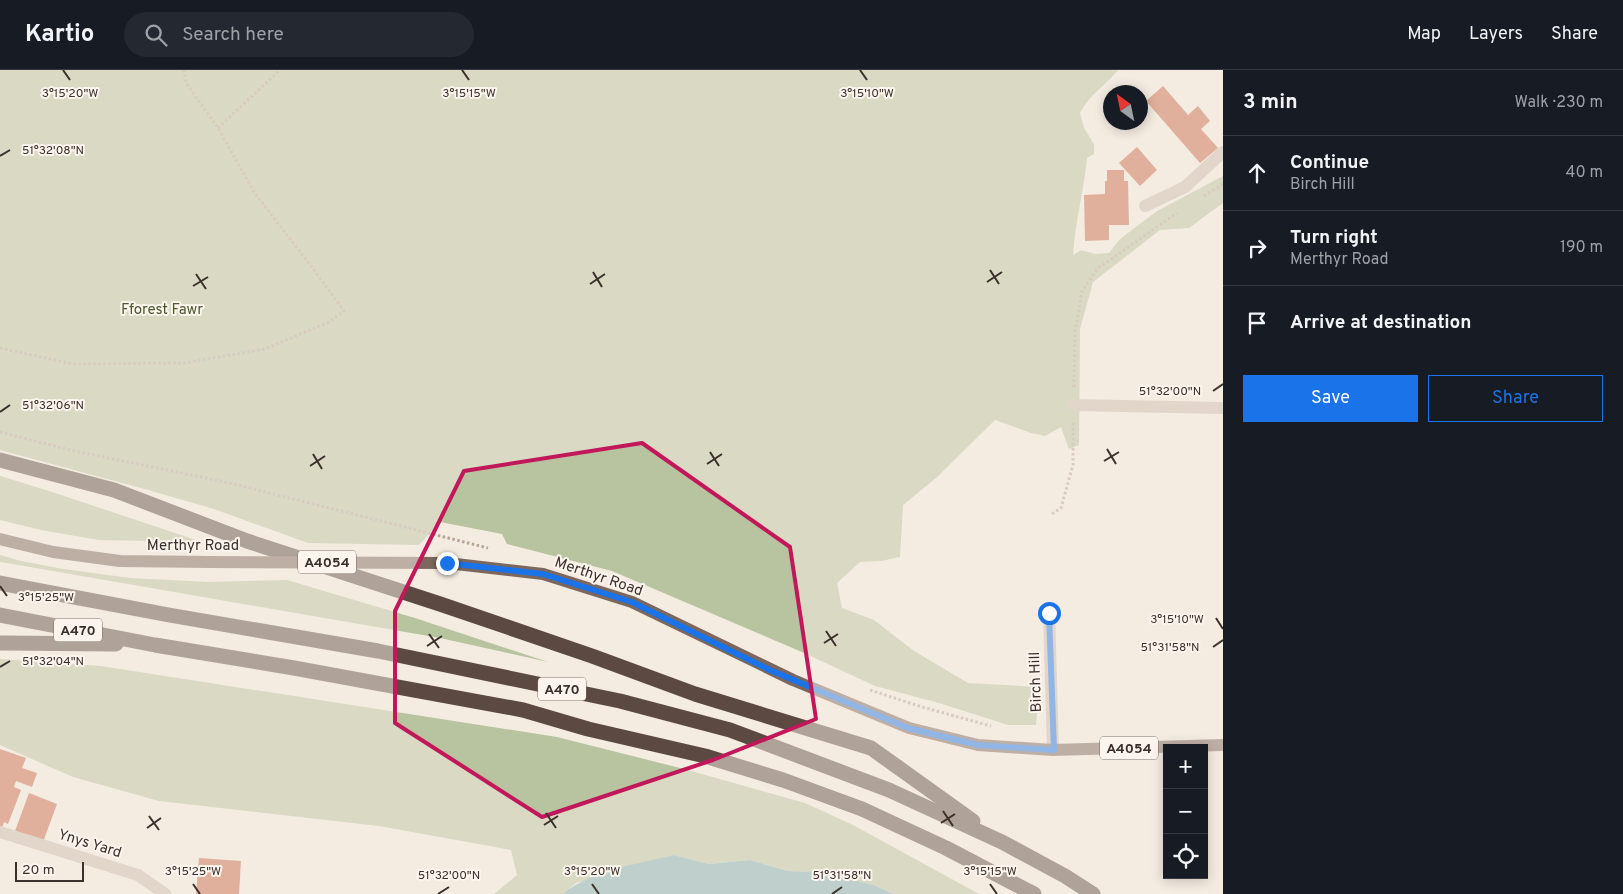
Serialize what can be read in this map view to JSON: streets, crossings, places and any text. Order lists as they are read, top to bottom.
{
  "streets": {
    "highway": ["A470"],
    "main road": ["Merthyr Road", "A4054"],
    "street": ["Birch Hill", "Ynys Yard"]
  },
  "crossings": [
    ["Merthyr Road", "Birch Hill"]
  ],
  "parks": ["Fforest Fawr"],
  "scale_bar": "20 m",
  "north": "top left",
  "page": {
    "header": "Kartio",
    "search": "Search here",
    "nav": ["Map", "Layers", "Share"],
    "heading": ["3 min", "Walk · 230 m"],
    "list": [
      ["Continue", "Birch Hill", "40 m"],
      ["Turn right", "Merthyr Road", "190 m"],
      "Arrive at destination"
    ],
    "buttons": ["Save", "Share"],
    "map_buttons": ["+", "−"],
    "scale": "20 m"
  },
  "coordinates": [
    "3°15'20\"W",
    "3°15'15\"W",
    "3°15'10\"W",
    "51°32'08\"N",
    "51°32'00\"N",
    "51°32'06\"N",
    "3°15'25\"W",
    "51°31'58\"N",
    "51°32'04\"N"
  ]
}
